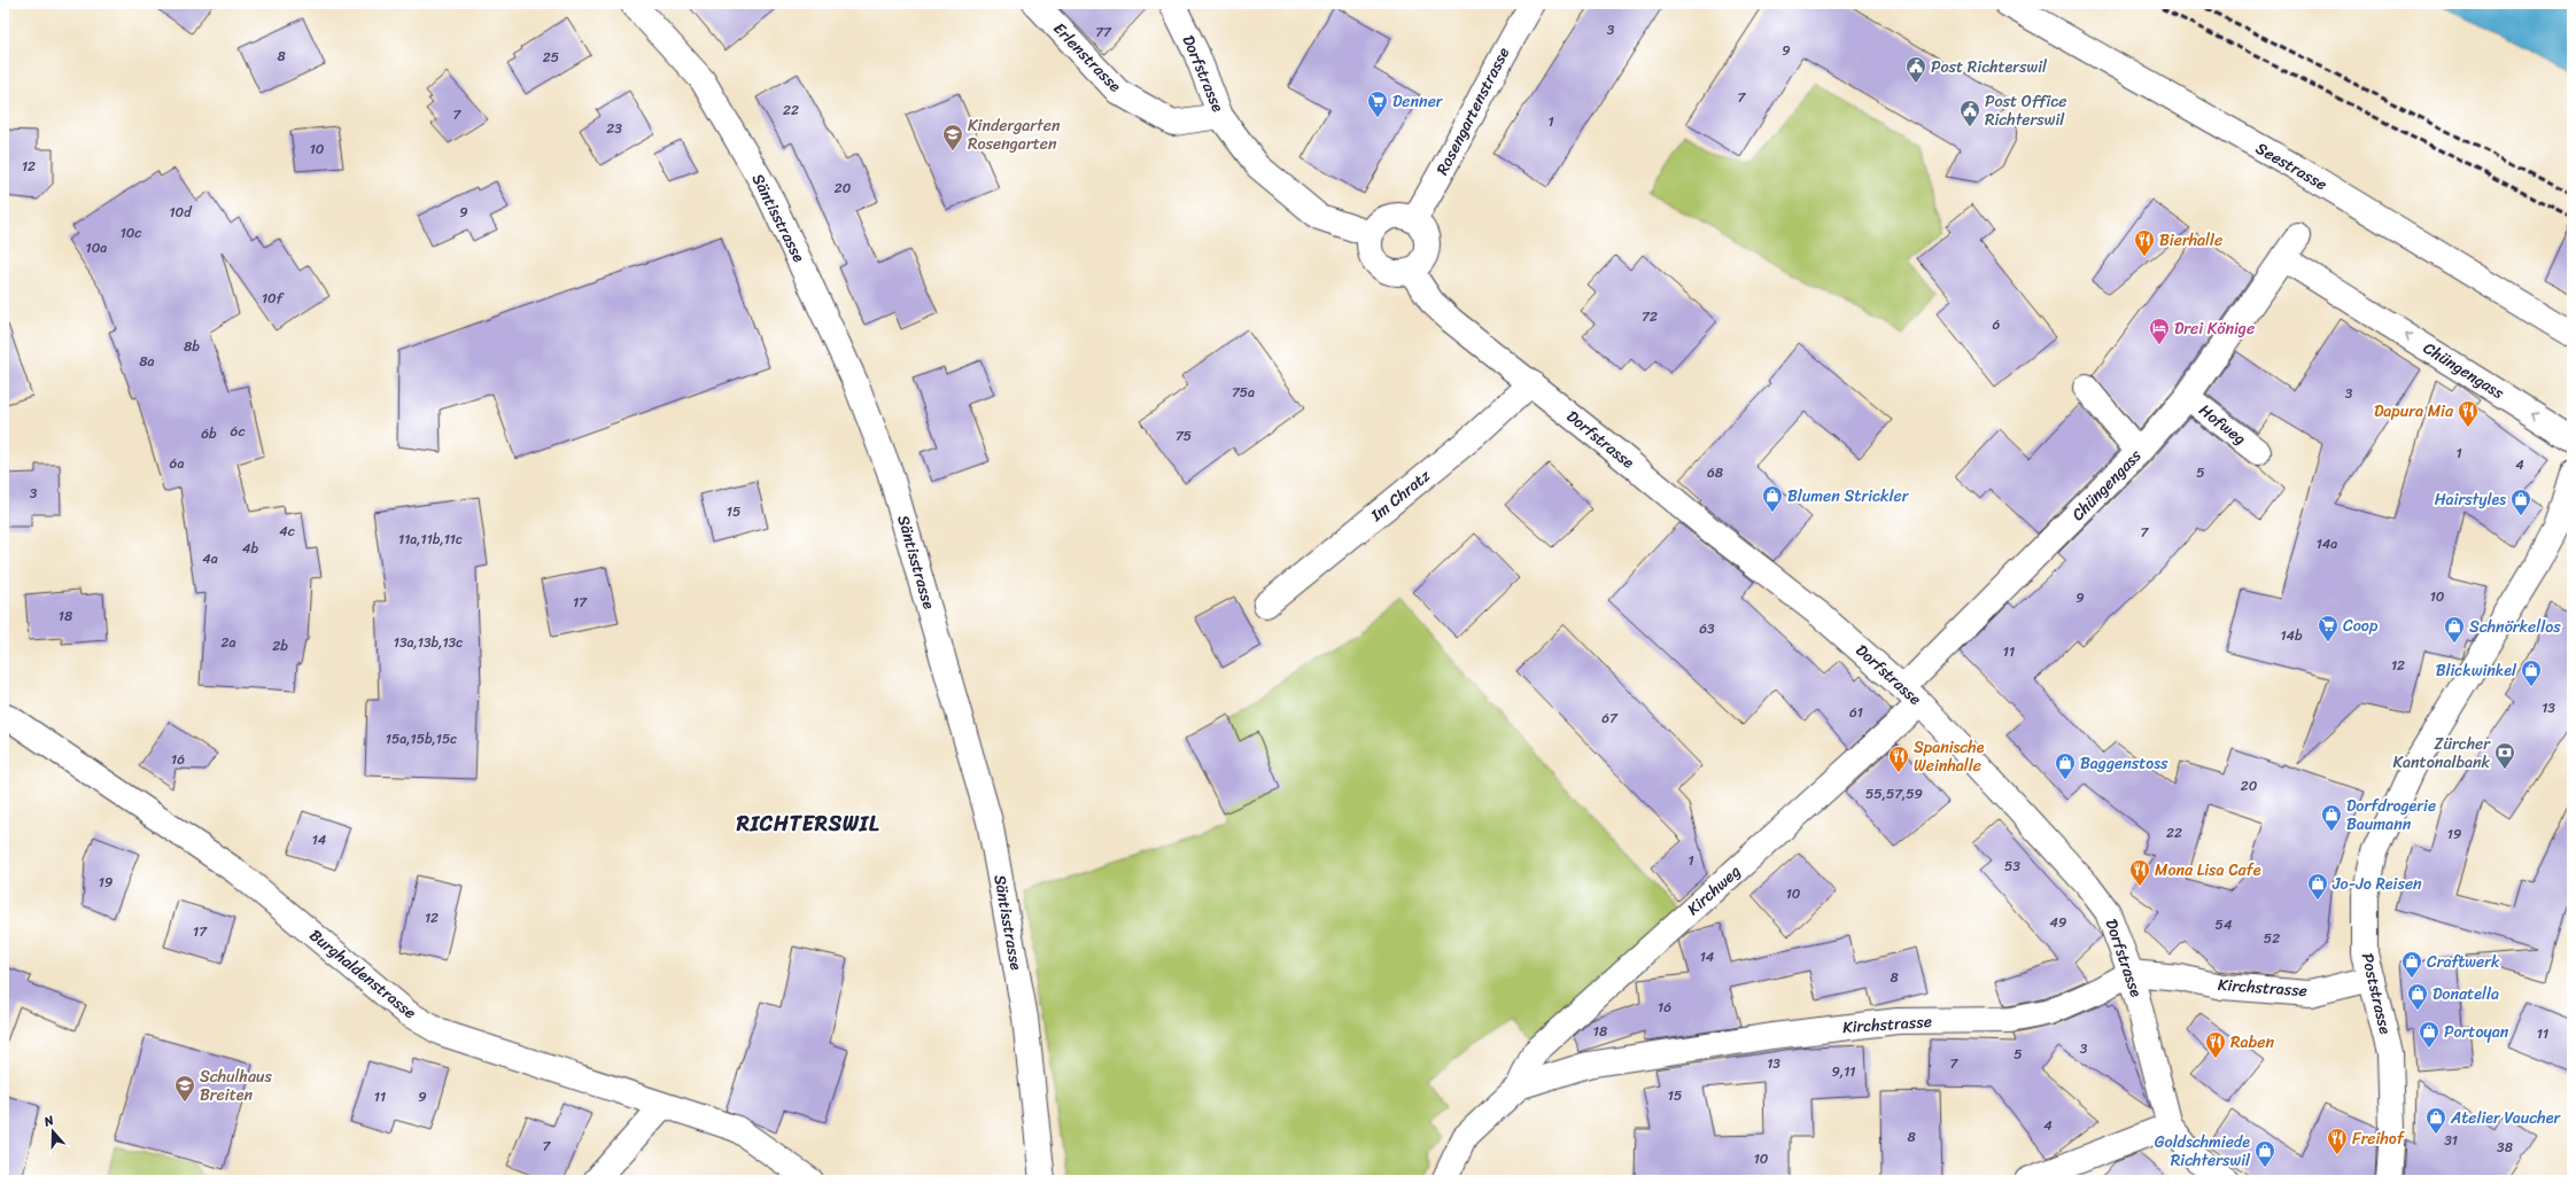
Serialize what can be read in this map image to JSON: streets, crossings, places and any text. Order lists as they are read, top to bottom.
{
  "streets": {
    "street": [
      "Erlenstrasse",
      "Dorfstrasse",
      "Rosengartenstrasse",
      "Seestrasse",
      "Säntisstrasse",
      "Chüngengass",
      "Hofweg",
      "Im Chratz",
      "Kirchweg",
      "Burghaldenstrasse",
      "Kirchstrasse",
      "Poststrasse"
    ]
  },
  "crossings": [
    ["Erlenstrasse", "Dorfstrasse"],
    ["Dorfstrasse", "Rosengartenstrasse"],
    ["Dorfstrasse", "Chüngengass"],
    ["Dorfstrasse", "Im Chratz"],
    ["Dorfstrasse", "Kirchweg"],
    ["Dorfstrasse", "Kirchstrasse"],
    ["Chüngengass", "Hofweg"],
    ["Chüngengass", "Kirchweg"],
    ["Kirchweg", "Kirchstrasse"],
    ["Kirchstrasse", "Poststrasse"]
  ],
  "one_way": ["Chüngengass"],
  "districts": ["RICHTERSWIL"],
  "places": {
    "public building": ["Post Richterswil", "Post Office Richterswil"],
    "supermarket": ["Denner", "Coop"],
    "school or university": ["Kindergarten Rosengarten", "Schulhaus Breiten"],
    "restaurant": [
      "Bierhalle",
      "Dapura Mia",
      "Spanische Weinhalle",
      "Mona Lisa Cafe",
      "Raben",
      "Freihof"
    ],
    "hotel": ["Drei Könige"],
    "shop": [
      "Blumen Strickler",
      "Hairstyles",
      "Schnörkellos",
      "Blickwinkel",
      "Baggenstoss",
      "Dorfdrogerie Baumann",
      "Jo-Jo Reisen",
      "Craftwerk",
      "Donatella",
      "Portoyan",
      "Atelier Vaucher",
      "Goldschmiede Richterswil"
    ],
    "bank": ["Zürcher Kantonalbank"]
  },
  "house_numbers": [
    "3",
    "77",
    "9",
    "8",
    "25",
    "7",
    "22",
    "7",
    "1",
    "23",
    "10",
    "12",
    "20",
    "10d",
    "9",
    "10c",
    "10a",
    "10f",
    "72",
    "6",
    "8b",
    "8a",
    "75a",
    "3",
    "6c",
    "6b",
    "75",
    "1",
    "6a",
    "4",
    "68",
    "5",
    "3",
    "15",
    "4c",
    "7",
    "11a,11b,11c",
    "14a",
    "4b",
    "4a",
    "10",
    "9",
    "17",
    "18",
    "63",
    "14b",
    "2a",
    "13a,13b,13c",
    "2b",
    "11",
    "12",
    "13",
    "61",
    "67",
    "15a,15b,15c",
    "16",
    "20",
    "55,57,59",
    "22",
    "19",
    "14",
    "1",
    "53",
    "19",
    "10",
    "12",
    "49",
    "54",
    "17",
    "52",
    "14",
    "8",
    "16",
    "18",
    "11",
    "3",
    "5",
    "13",
    "7",
    "9,11",
    "15",
    "11",
    "9",
    "4",
    "8",
    "31",
    "7",
    "38",
    "10"
  ],
  "north": "top"
}
